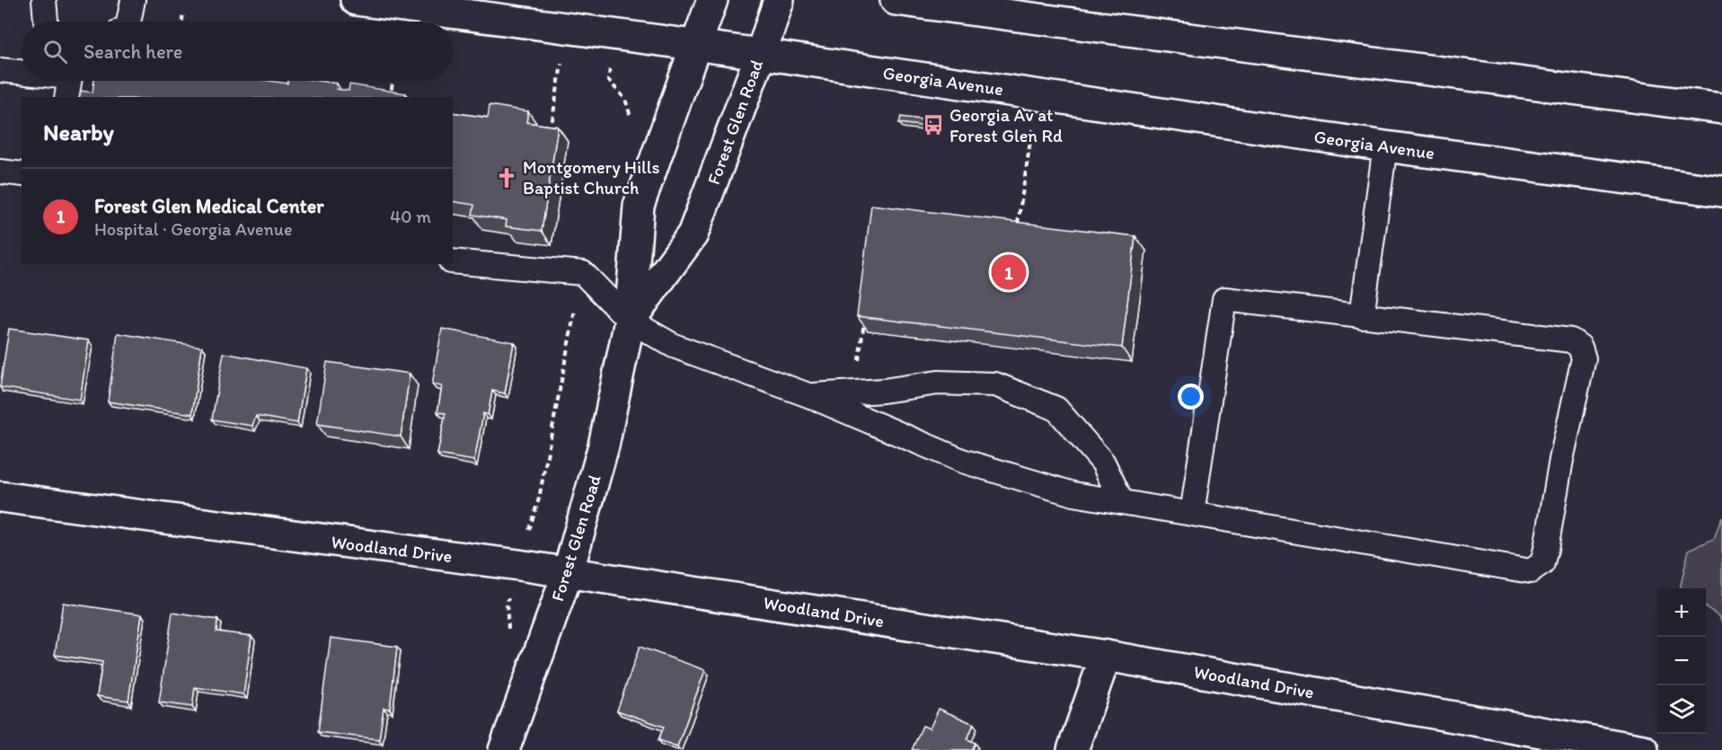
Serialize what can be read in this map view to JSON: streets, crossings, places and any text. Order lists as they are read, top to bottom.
{
  "streets": {
    "street": ["Georgia Avenue", "Forest Glen Road", "Woodland Drive"]
  },
  "crossings": [
    ["Georgia Avenue", "Forest Glen Road"],
    ["Forest Glen Road", "Woodland Drive"]
  ],
  "places": {
    "bus stop": ["Georgia Av at Forest Glen Rd"],
    "church": ["Montgomery Hills Baptist Church"]
  },
  "page": {
    "search": "Search here",
    "heading": "Nearby",
    "list": [
      {
        "mark": "1",
        "name": "Forest Glen Medical Center",
        "note": "Hospital · Georgia Avenue",
        "value": "40 m"
      }
    ],
    "pins": "1",
    "map_buttons": ["+", "−"]
  }
}
